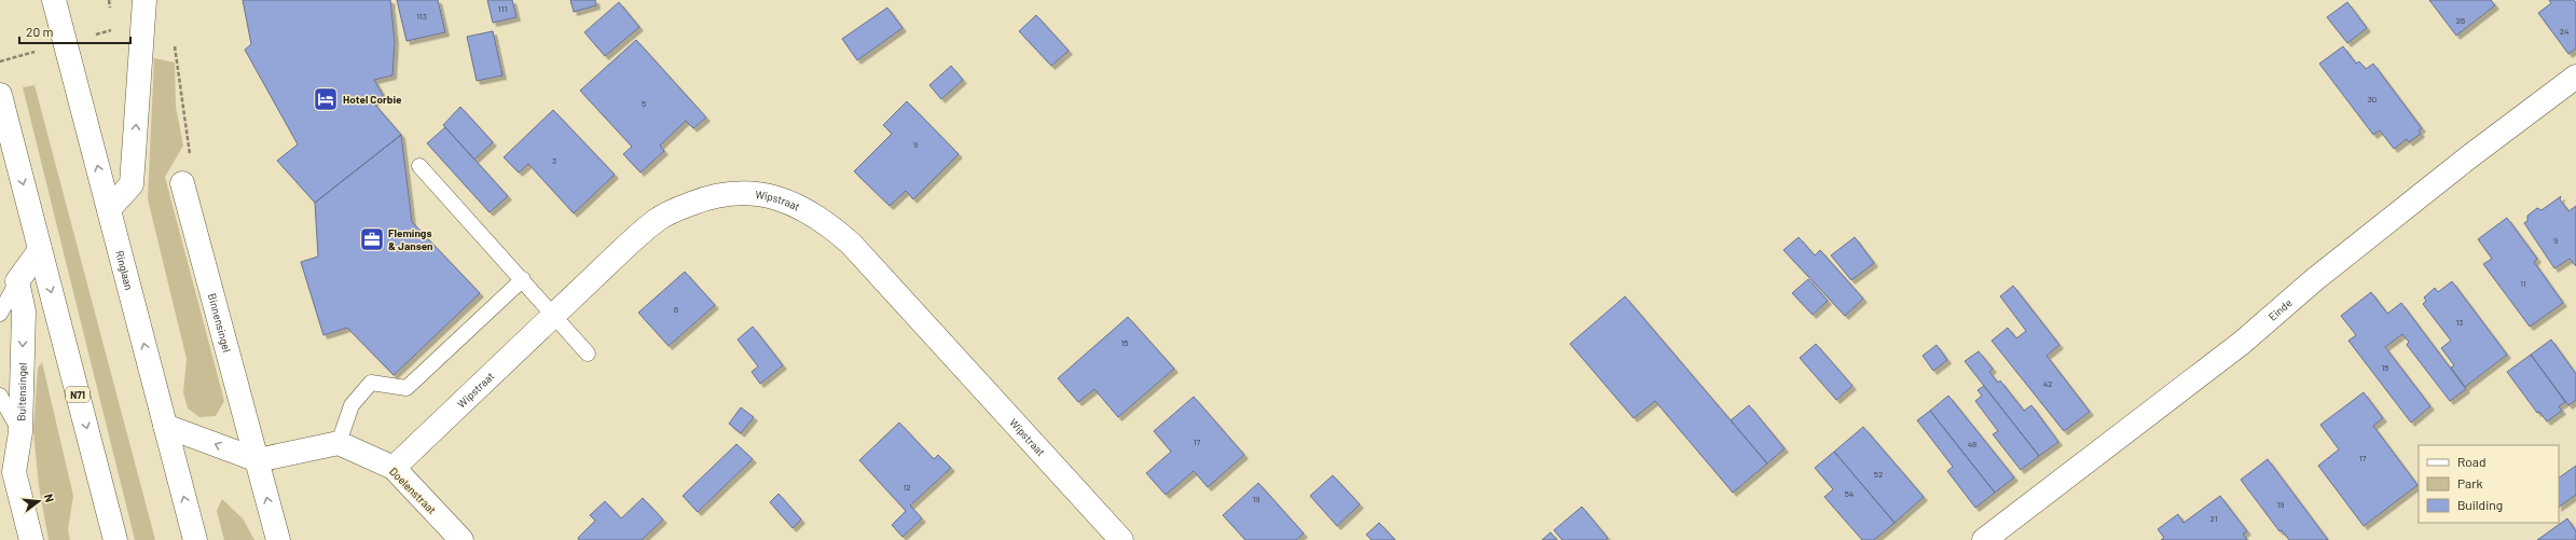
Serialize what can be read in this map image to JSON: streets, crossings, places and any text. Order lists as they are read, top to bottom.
{
  "streets": {
    "main road": [
      "Wipstraat",
      "Ringlaan",
      "Einde",
      "Binnensingel",
      "Buitensingel",
      "N71",
      "Doelenstraat"
    ]
  },
  "crossings": [
    ["Wipstraat", "Doelenstraat"]
  ],
  "places": {
    "hotel": ["Hotel Corbie"],
    "office": ["Flemings & Jansen"]
  },
  "house_numbers": [
    "111",
    "113",
    "26",
    "24",
    "30",
    "5",
    "9",
    "3",
    "9",
    "11",
    "6",
    "13",
    "15",
    "15",
    "42",
    "17",
    "48",
    "17",
    "52",
    "12",
    "54",
    "19",
    "19",
    "21"
  ],
  "legend": ["Road", "Park", "Building"],
  "scale_bar": "20 m",
  "north": "right"
}
